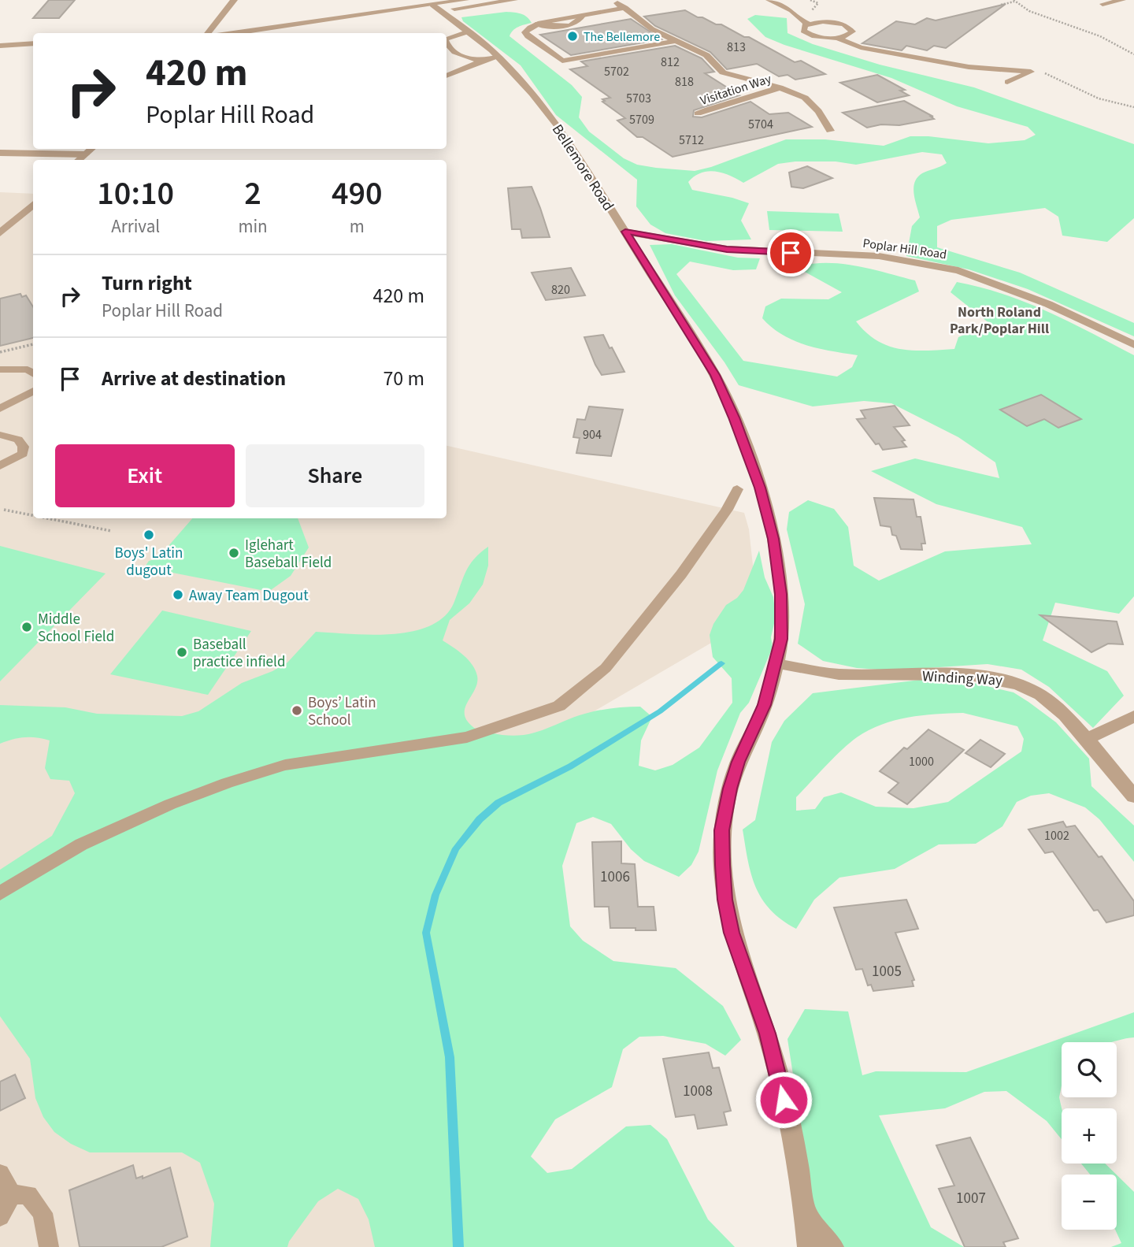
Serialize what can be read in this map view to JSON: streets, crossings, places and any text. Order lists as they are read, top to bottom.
{
  "streets": {
    "street": [
      "Visitation Way",
      "Bellemore Road",
      "Poplar Hill Road",
      "Winding Way"
    ]
  },
  "crossings": [
    ["Bellemore Road", "Poplar Hill Road"],
    ["Bellemore Road", "Winding Way"]
  ],
  "districts": ["North Roland Park/Poplar Hill"],
  "places": [
    "The Bellemore",
    "Boys' Latin dugout",
    "Iglehart Baseball Field",
    "Away Team Dugout",
    "Middle School Field",
    "Baseball practice infield",
    "Boys’ Latin School"
  ],
  "house_numbers": [
    "813",
    "812",
    "5702",
    "818",
    "5703",
    "5709",
    "5704",
    "5712",
    "820",
    "904",
    "1000",
    "1002",
    "1006",
    "1005",
    "1008",
    "1007"
  ],
  "page": {
    "turn": ["420 m", "Poplar Hill Road"],
    "eta": [
      "10:10",
      "Arrival",
      "2",
      "min",
      "490",
      "m"
    ],
    "list": [
      {
        "name": "Turn right",
        "note": "Poplar Hill Road",
        "value": "420 m"
      },
      {
        "name": "Arrive at destination",
        "value": "70 m"
      }
    ],
    "buttons": ["Exit", "Share"],
    "map_buttons": ["+", "−"]
  }
}
